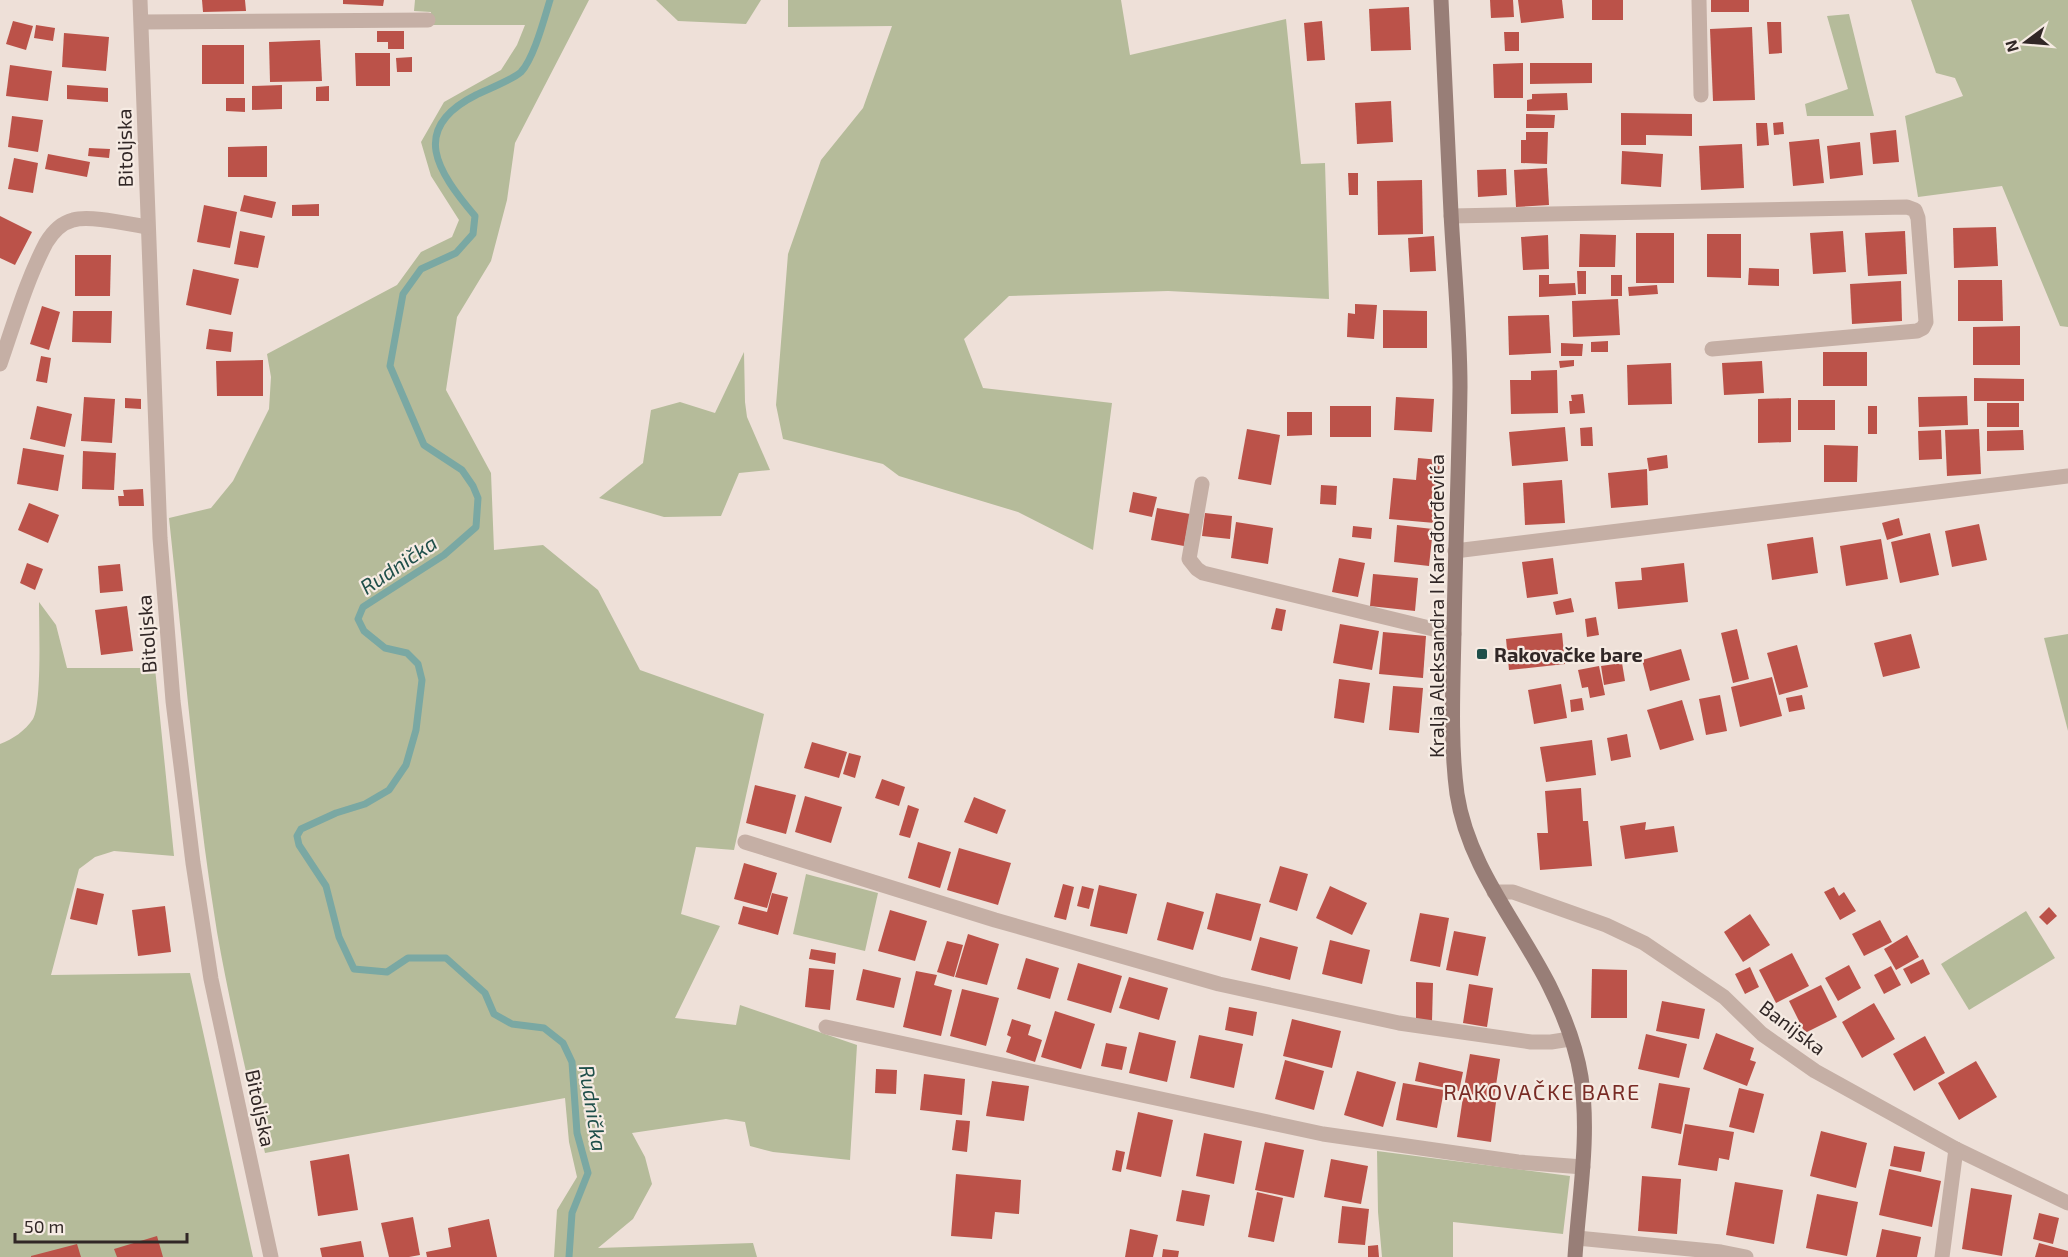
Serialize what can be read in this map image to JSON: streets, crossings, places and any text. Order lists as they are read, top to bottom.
{
  "streets": {
    "street": ["Bitoljska", "Kralja Aleksandra I Karađorđevića", "Banijska"]
  },
  "crossings": [
    ["Kralja Aleksandra I Karađorđevića", "Banijska"]
  ],
  "districts": ["RAKOVAČKE BARE"],
  "water": ["Rudnička"],
  "places": {
    "transit": ["Rakovačke bare"]
  },
  "scale_bar": "50 m",
  "north": "left"
}
